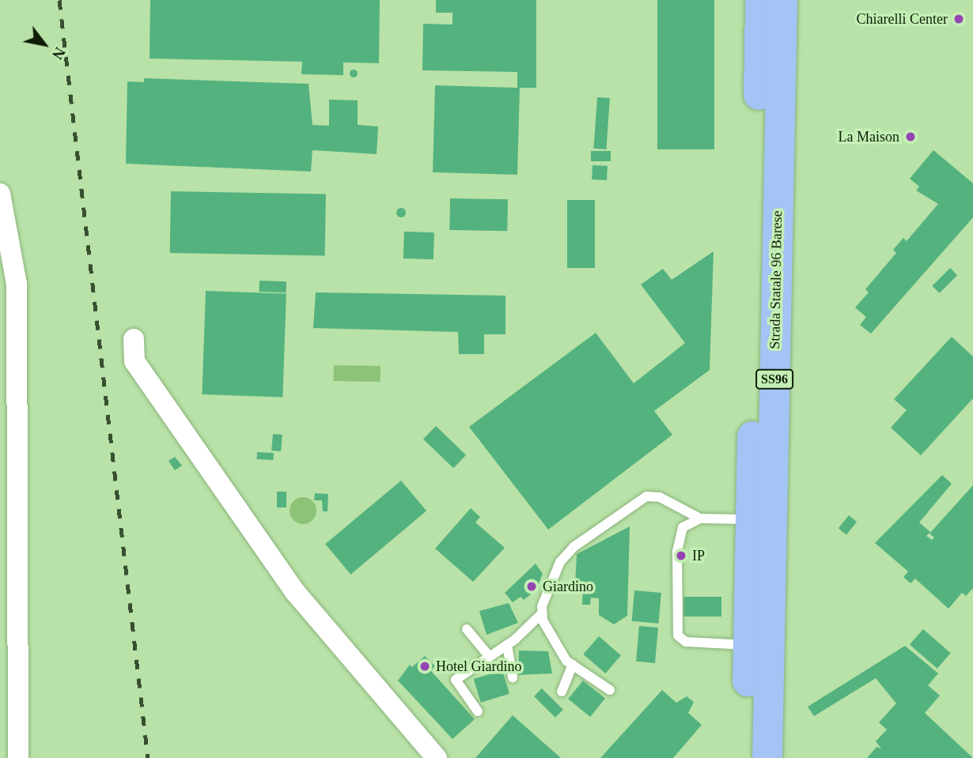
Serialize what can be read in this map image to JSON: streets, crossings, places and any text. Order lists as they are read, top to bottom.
{
  "streets": {
    "main road": ["Strada Statale 96 Barese", "SS96"]
  },
  "places": [
    "Chiarelli Center",
    "La Maison",
    "IP",
    "Giardino",
    "Hotel Giardino"
  ],
  "north": "bottom right"
}
